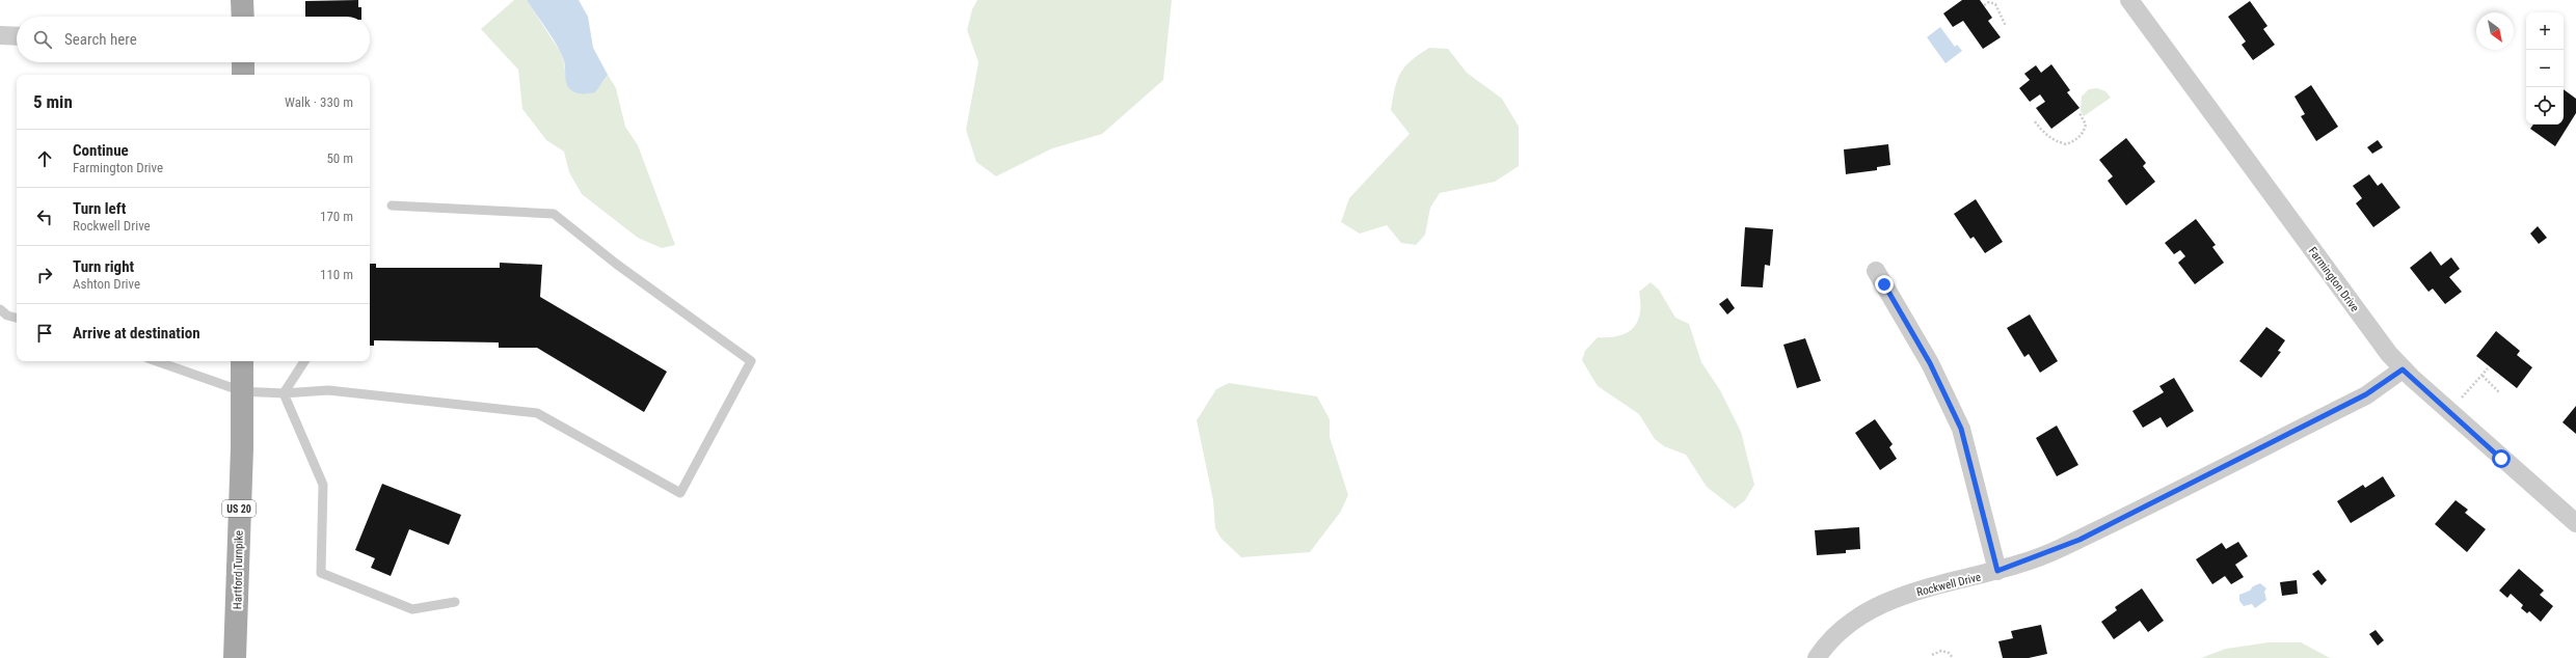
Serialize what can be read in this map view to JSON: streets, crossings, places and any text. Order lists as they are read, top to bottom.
{
  "streets": {
    "main road": ["US 20", "Hartford Turnpike"],
    "street": ["Farmington Drive", "Rockwell Drive"]
  },
  "crossings": [
    ["Farmington Drive", "Rockwell Drive"]
  ],
  "north": "bottom right",
  "page": {
    "map_buttons": ["+", "−"],
    "search": "Search here",
    "heading": ["5 min", "Walk · 330 m"],
    "list": [
      ["Continue", "Farmington Drive", "50 m"],
      ["Turn left", "Rockwell Drive", "170 m"],
      ["Turn right", "Ashton Drive", "110 m"],
      "Arrive at destination"
    ]
  }
}
